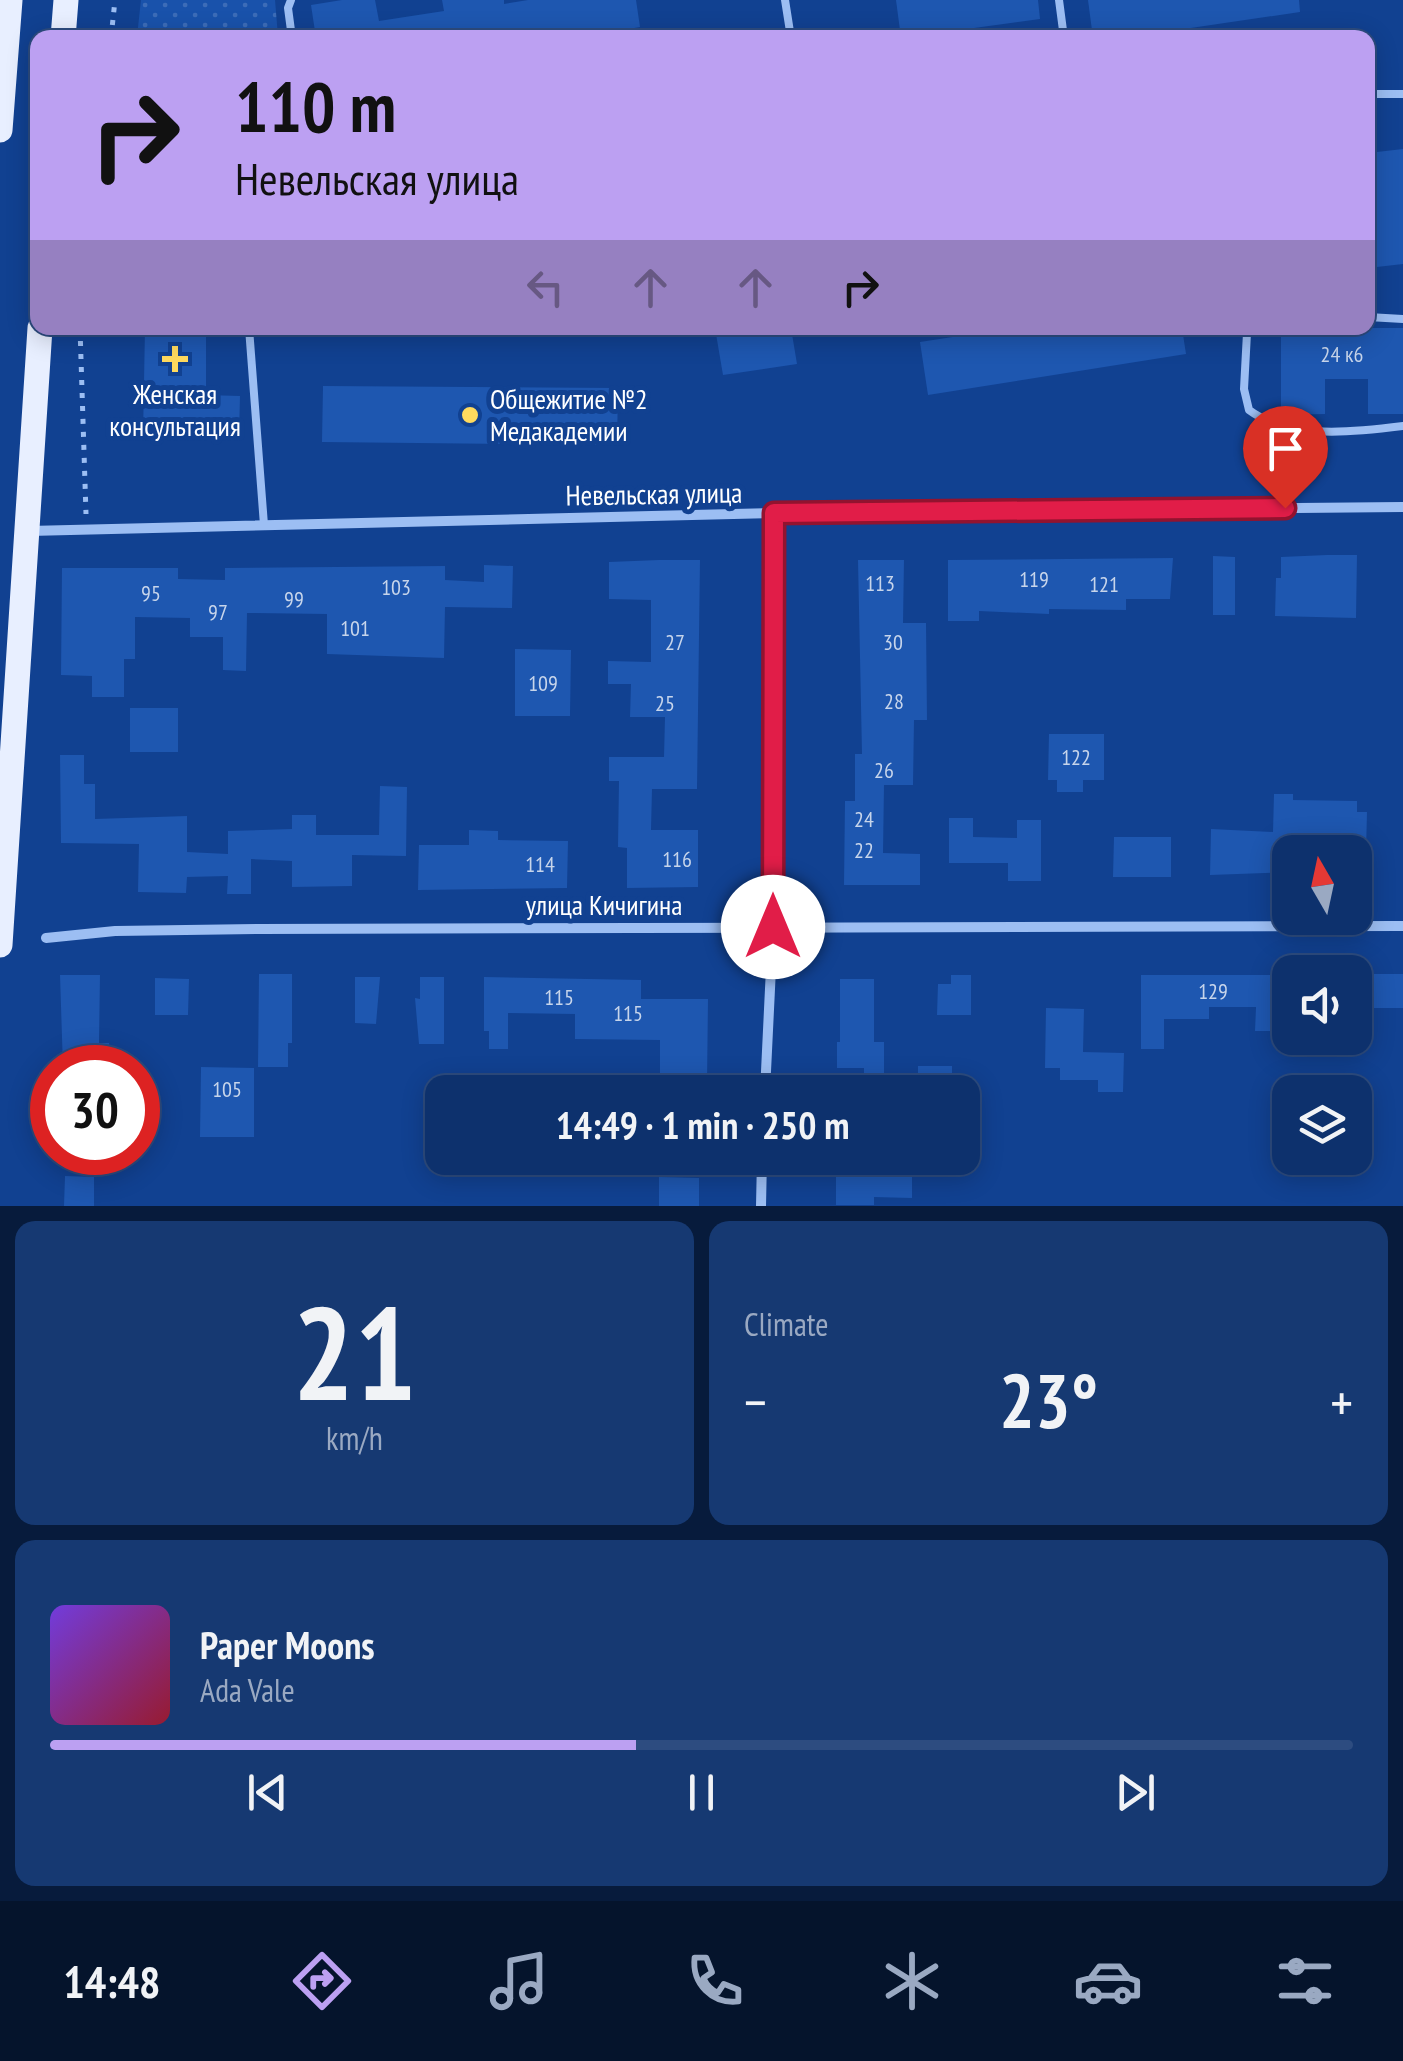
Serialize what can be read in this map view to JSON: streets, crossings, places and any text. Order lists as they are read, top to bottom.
{
  "streets": {
    "street": ["Невельская улица", "улица Кичигина"]
  },
  "places": {
    "health": ["Женская консультация"],
    "other": ["Общежитие №2 Медакадемии"]
  },
  "house_numbers": [
    "24 к6",
    "119",
    "113",
    "121",
    "103",
    "95",
    "99",
    "97",
    "101",
    "27",
    "30",
    "109",
    "28",
    "25",
    "122",
    "26",
    "24",
    "22",
    "116",
    "114",
    "129",
    "115",
    "115",
    "105"
  ],
  "north": "top",
  "page": {
    "turn": ["110 m", "Невельская улица"],
    "limit": "30",
    "trip": "14:49 · 1 min · 250 m",
    "tile": [
      ["21", "km/h"],
      "Climate"
    ],
    "heat": ["−", "23°", "+"],
    "song": ["Paper Moons", "Ada Vale"],
    "tabs": "14:48"
  }
}
